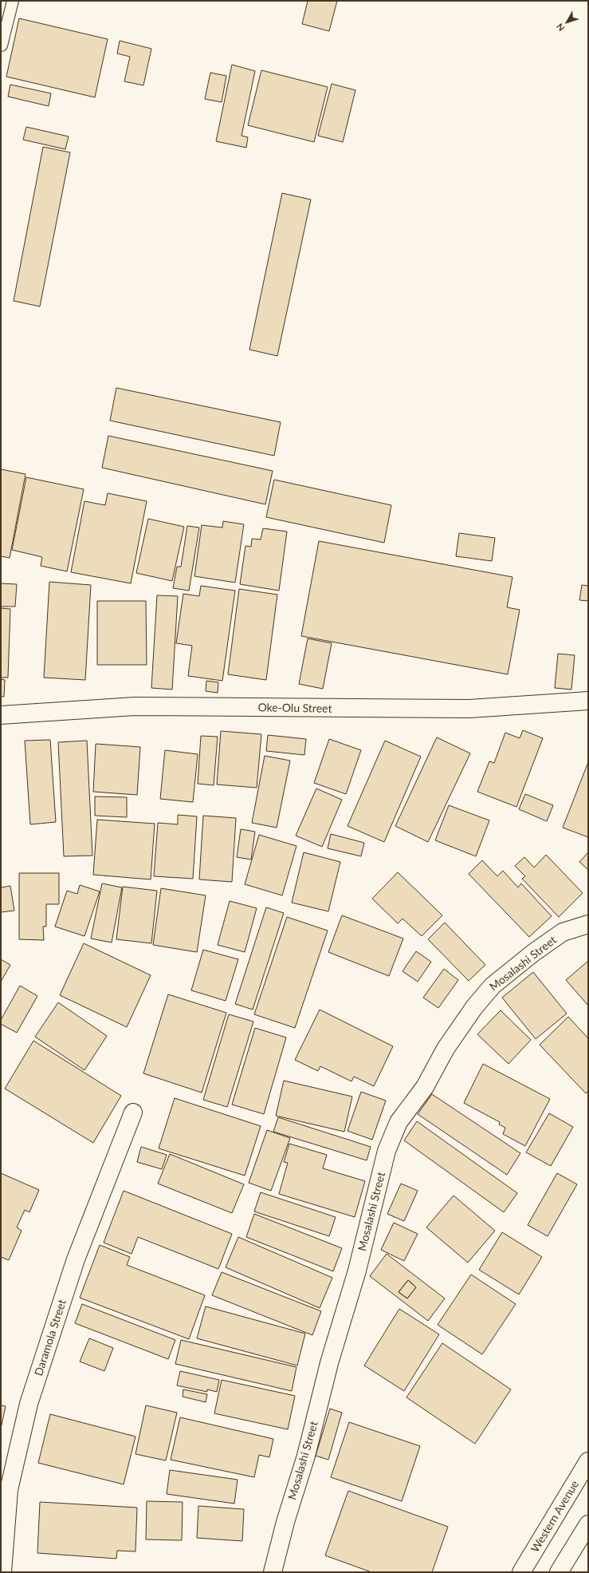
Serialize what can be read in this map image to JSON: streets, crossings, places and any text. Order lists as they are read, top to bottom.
{
  "streets": {
    "main road": [
      "Oke-Olu Street",
      "Mosalashi Street",
      "Daramola Street",
      "Western Avenue"
    ]
  },
  "north": "bottom left"
}
